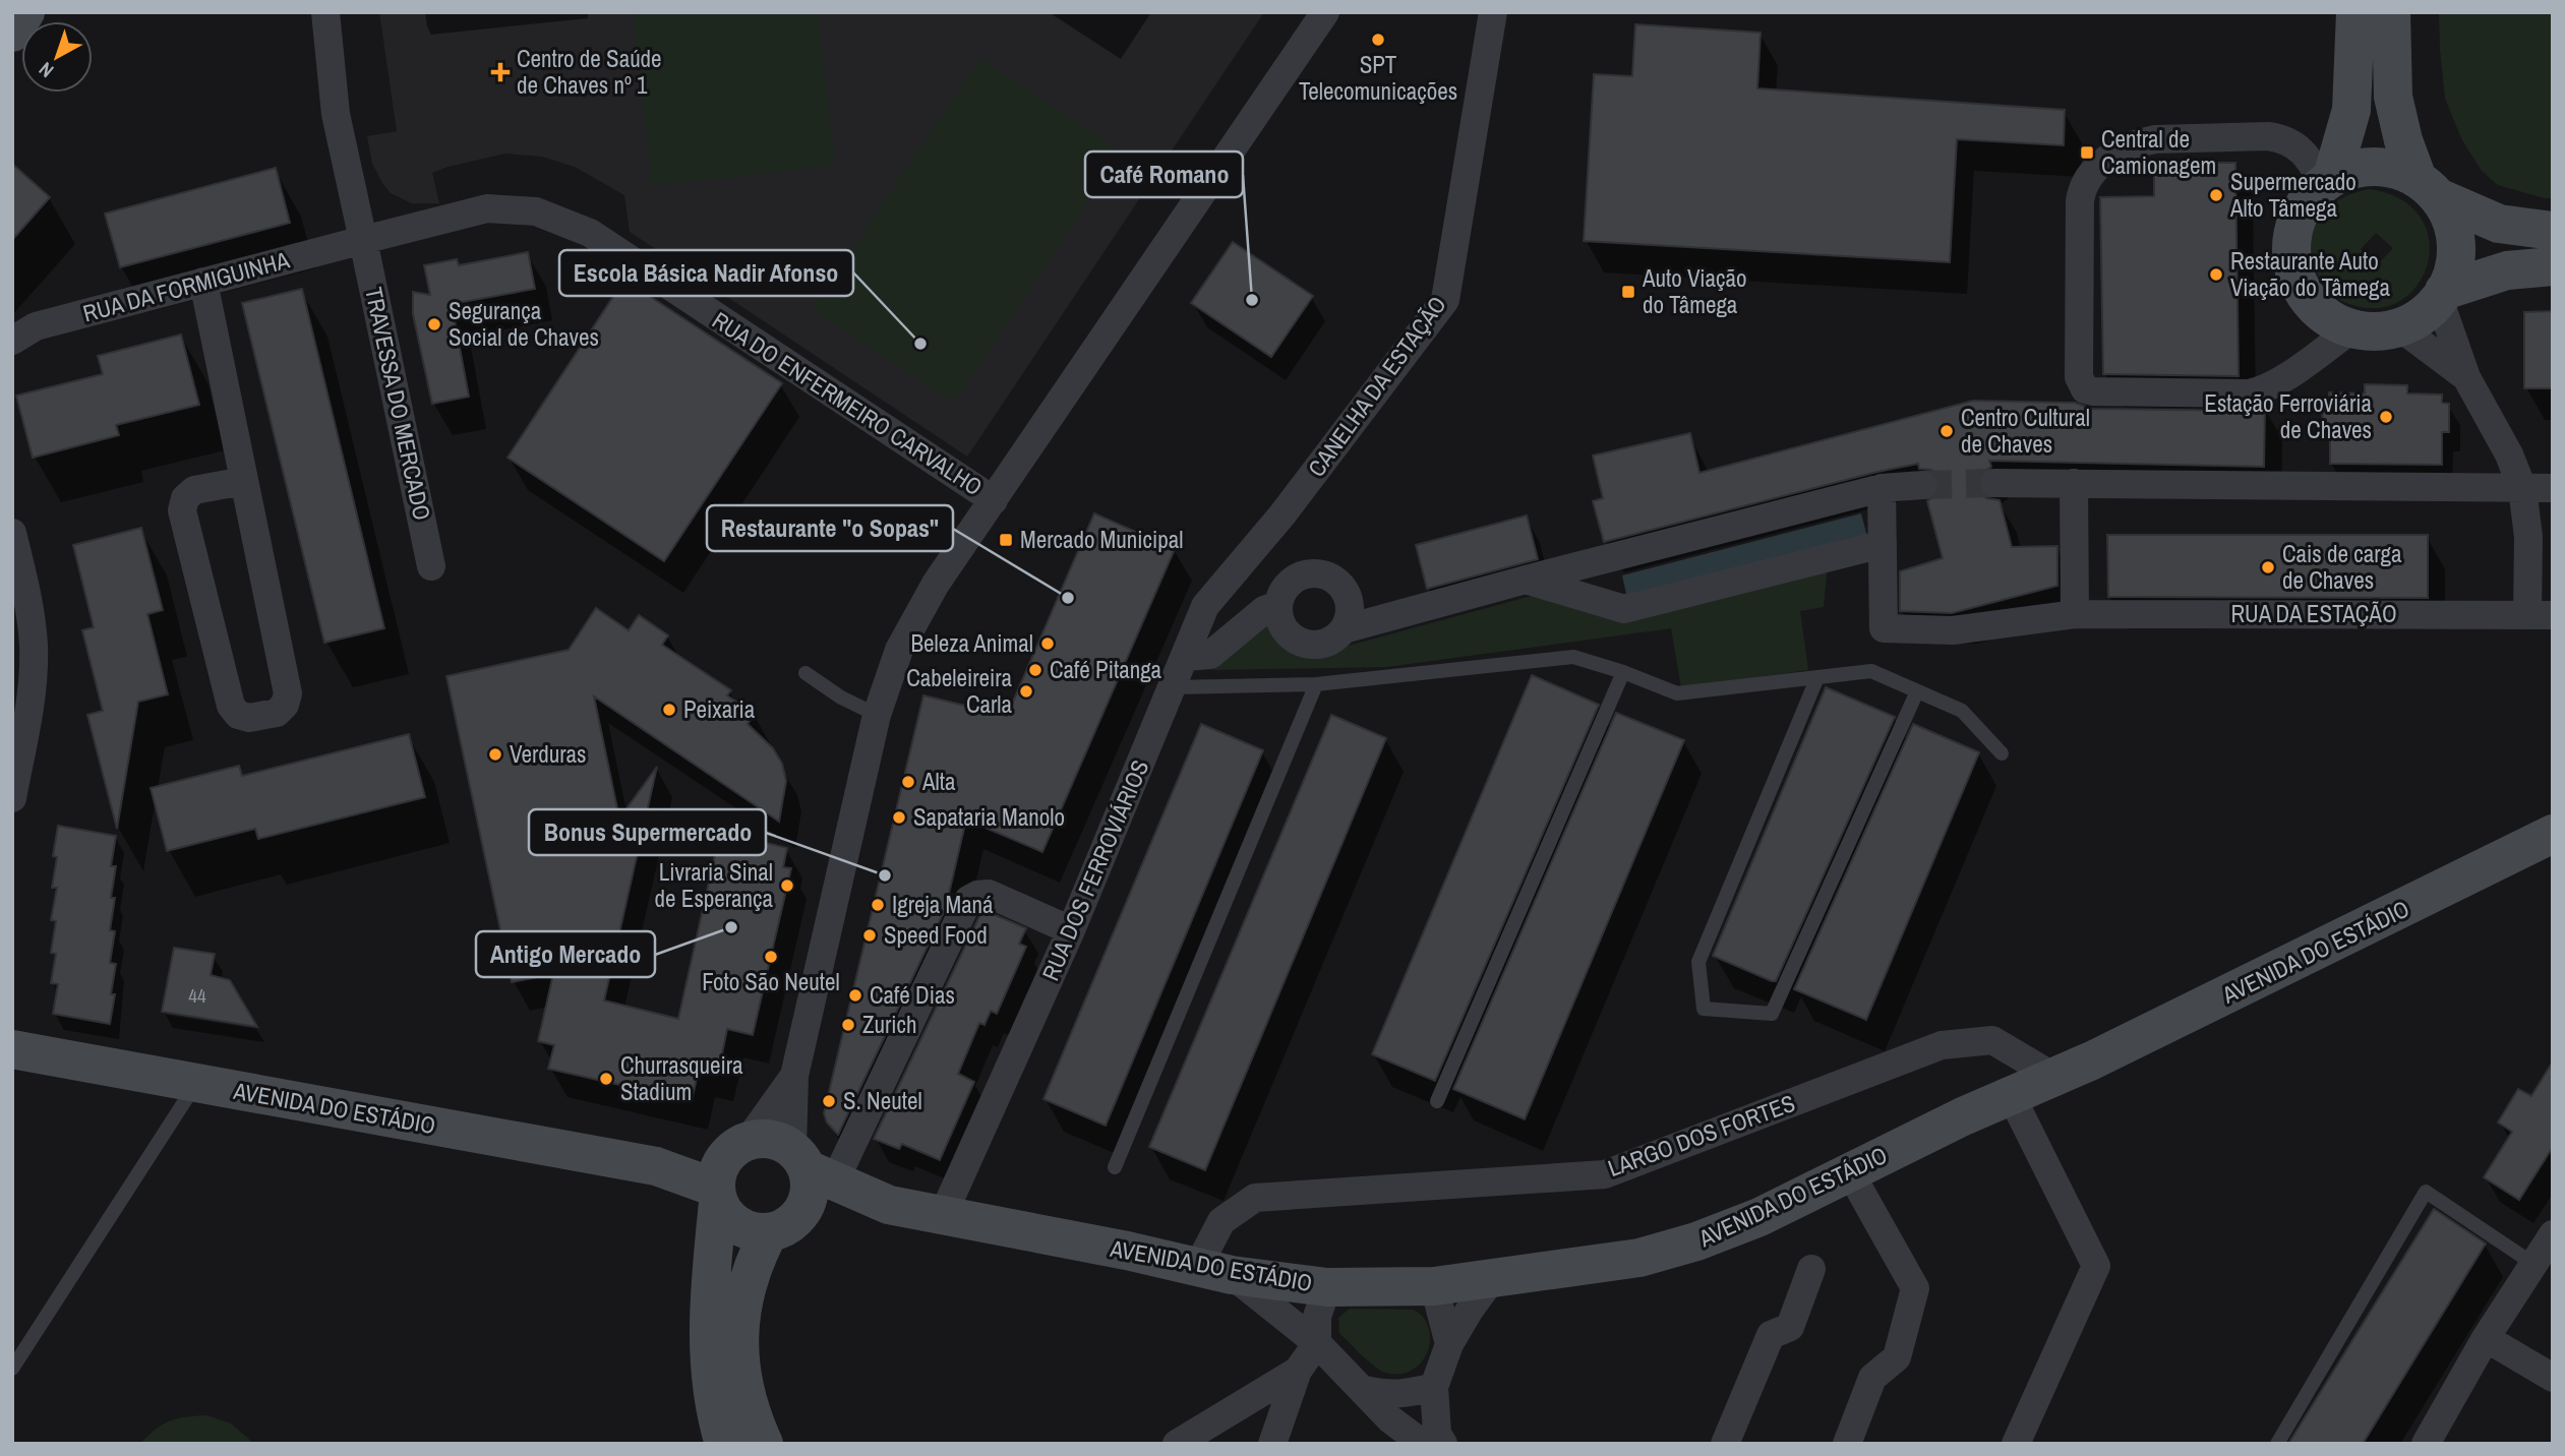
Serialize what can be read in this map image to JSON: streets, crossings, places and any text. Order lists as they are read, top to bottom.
{
  "streets": {
    "street": [
      "RUA DA FORMIGUINHA",
      "CANELHA DA ESTAÇÃO",
      "TRAVESSA DO MERCADO",
      "RUA DO ENFERMEIRO CARVALHO",
      "RUA DA ESTAÇÃO",
      "RUA DOS FERROVIÁRIOS",
      "AVENIDA DO ESTÁDIO",
      "LARGO DOS FORTES"
    ]
  },
  "crossings": [
    ["RUA DA FORMIGUINHA", "TRAVESSA DO MERCADO"],
    ["RUA DA FORMIGUINHA", "RUA DO ENFERMEIRO CARVALHO"],
    ["CANELHA DA ESTAÇÃO", "RUA DOS FERROVIÁRIOS"],
    ["TRAVESSA DO MERCADO", "RUA DO ENFERMEIRO CARVALHO"],
    ["RUA DOS FERROVIÁRIOS", "AVENIDA DO ESTÁDIO"],
    ["AVENIDA DO ESTÁDIO", "LARGO DOS FORTES"]
  ],
  "places": {
    "other": [
      "SPT Telecomunicações",
      "Supermercado Alto Tâmega",
      "Restaurante Auto Viação do Tâmega",
      "Café Romano",
      "Segurança Social de Chaves",
      "Escola Básica Nadir Afonso",
      "Estação Ferroviária de Chaves",
      "Centro Cultural de Chaves",
      "Cais de carga de Chaves",
      "Restaurante \"o Sopas\"",
      "Beleza Animal",
      "Café Pitanga",
      "Cabeleireira Carla",
      "Peixaria",
      "Verduras",
      "Alta",
      "Sapataria Manolo",
      "Bonus Supermercado",
      "Livraria Sinal de Esperança",
      "Igreja Maná",
      "Antigo Mercado",
      "Speed Food",
      "Foto São Neutel",
      "Café Dias",
      "Zurich",
      "Churrasqueira Stadium",
      "S. Neutel"
    ],
    "health": ["Centro de Saúde de Chaves nº 1"],
    "transit": ["Central de Camionagem", "Auto Viação do Tâmega", "Mercado Municipal"]
  },
  "house_numbers": ["44"],
  "north": "bottom left"
}
